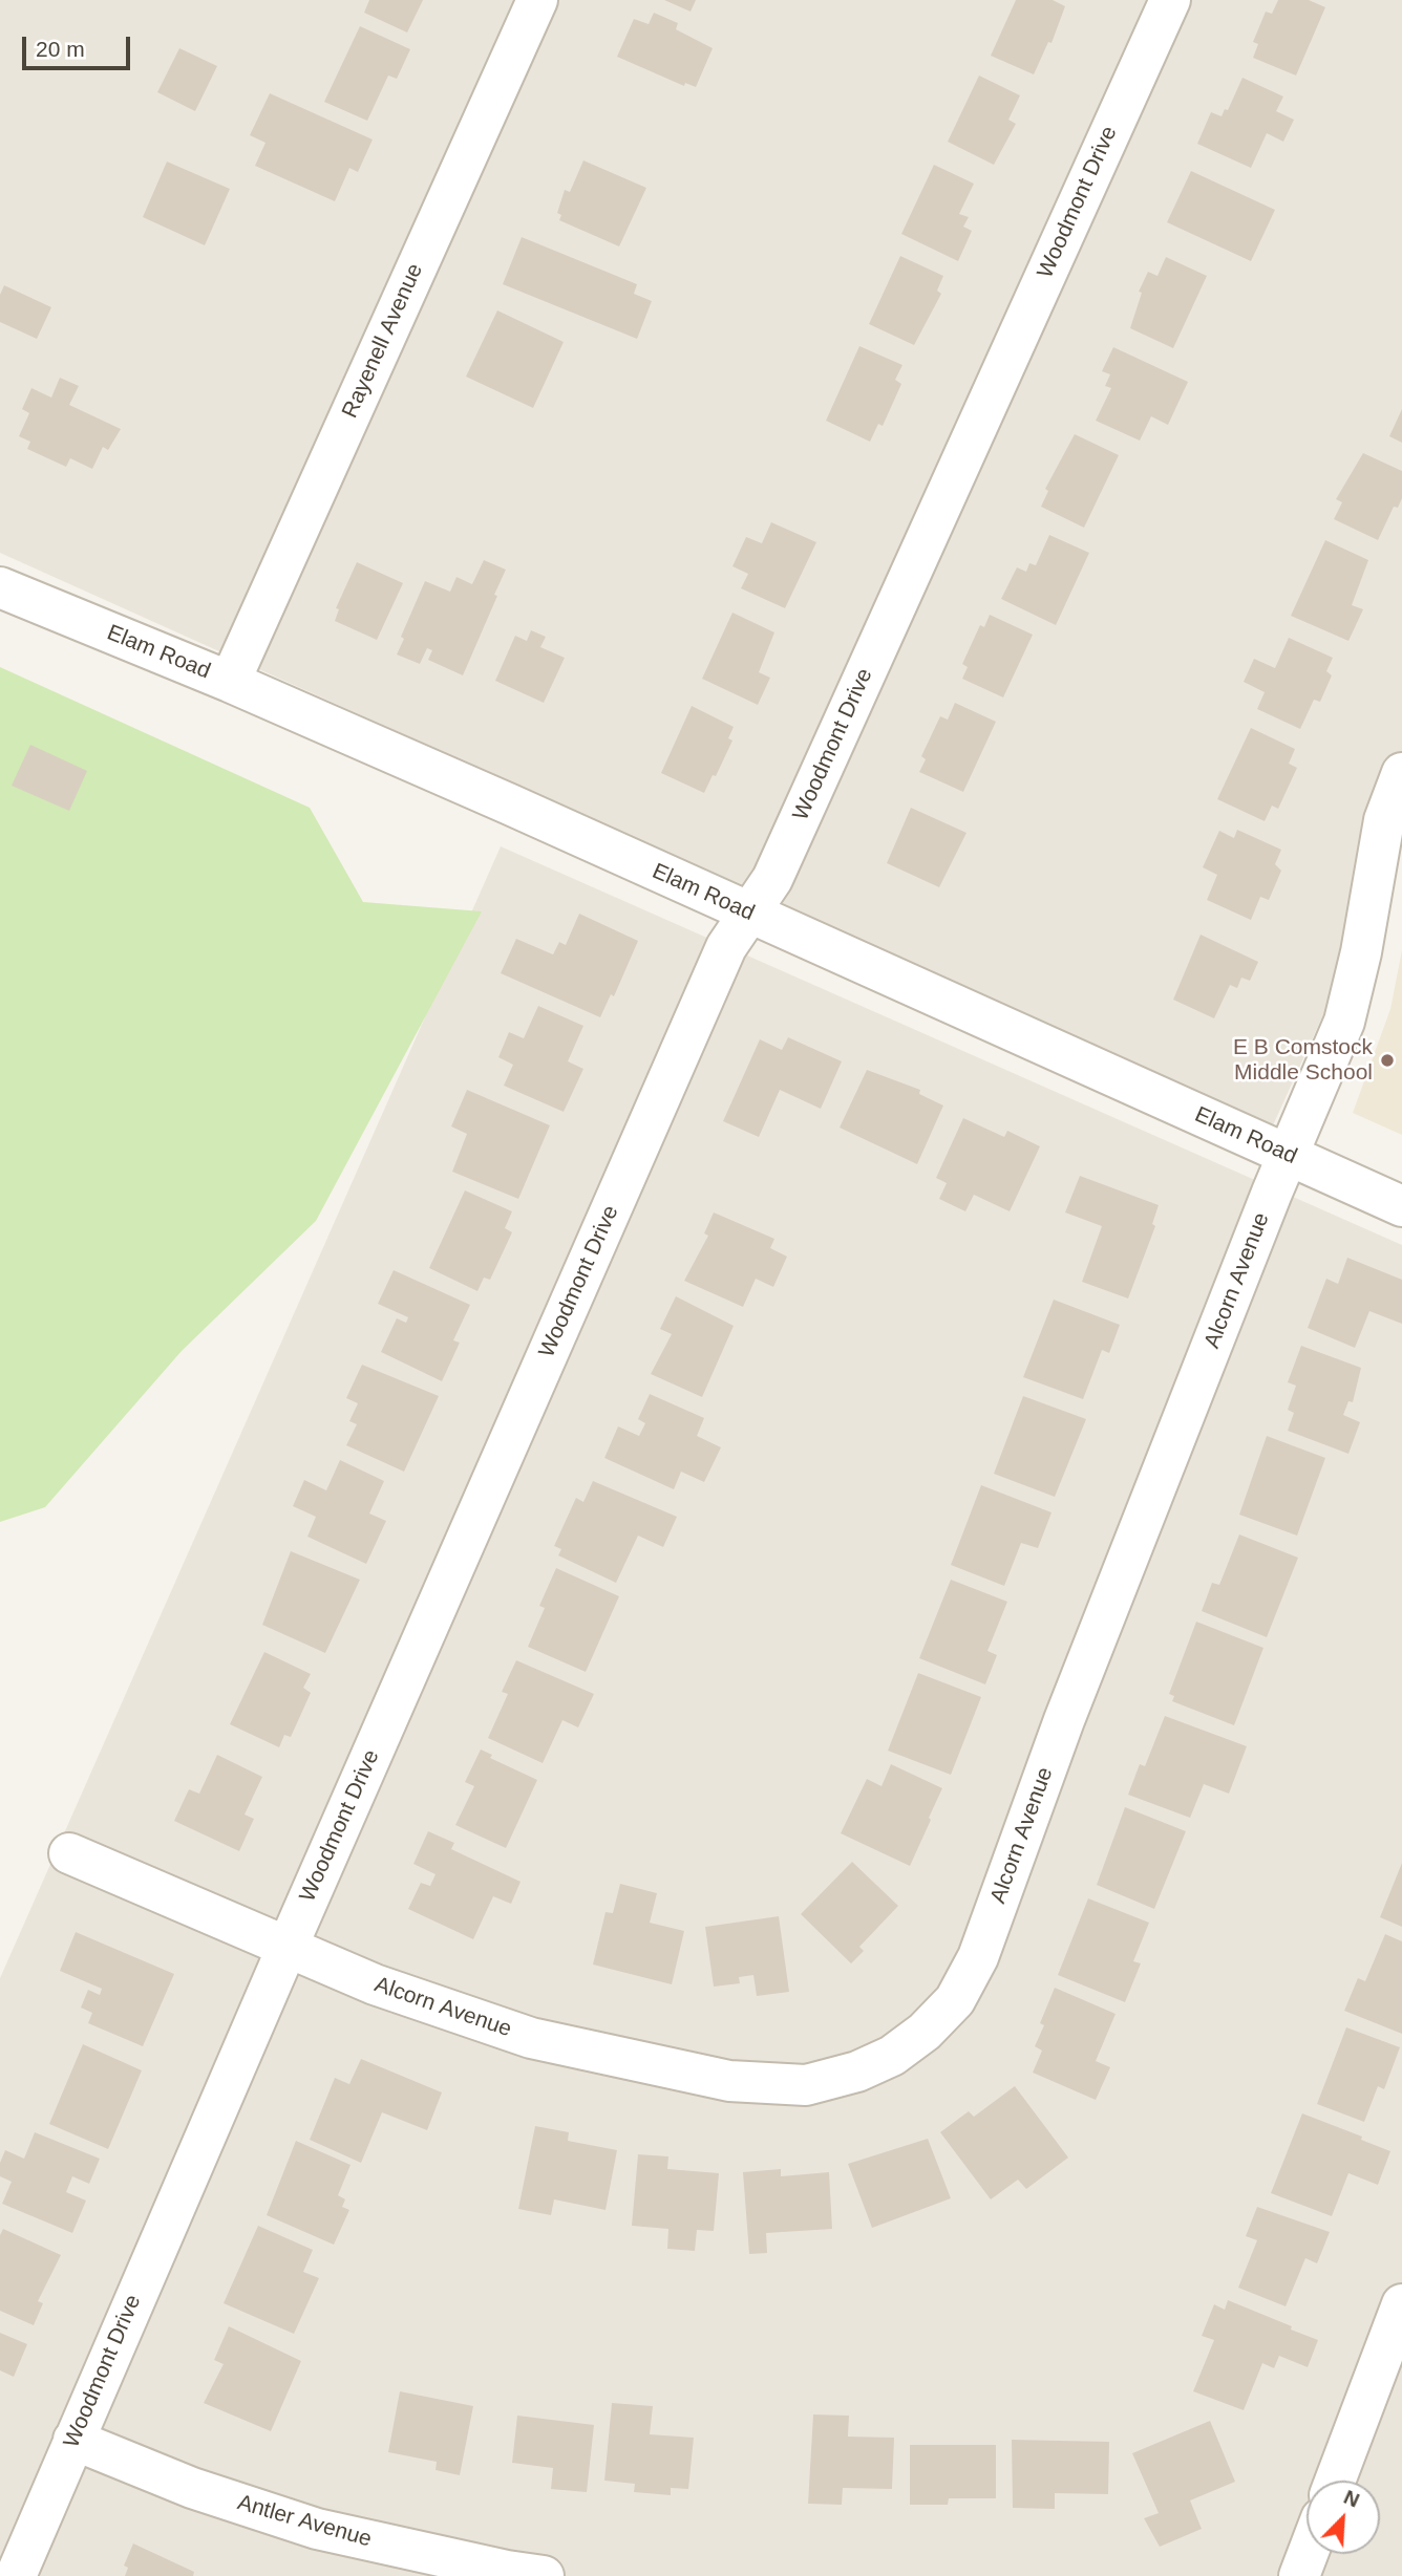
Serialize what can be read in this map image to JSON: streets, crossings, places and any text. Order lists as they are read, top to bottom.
{
  "streets": {
    "street": [
      "Woodmont Drive",
      "Rayenell Avenue",
      "Elam Road",
      "Alcorn Avenue",
      "Antler Avenue"
    ]
  },
  "crossings": [
    ["Woodmont Drive", "Elam Road"],
    ["Woodmont Drive", "Alcorn Avenue"],
    ["Woodmont Drive", "Antler Avenue"],
    ["Rayenell Avenue", "Elam Road"],
    ["Elam Road", "Alcorn Avenue"]
  ],
  "places": ["E B Comstock Middle School"],
  "scale_bar": "20 m",
  "north": "top right"
}
